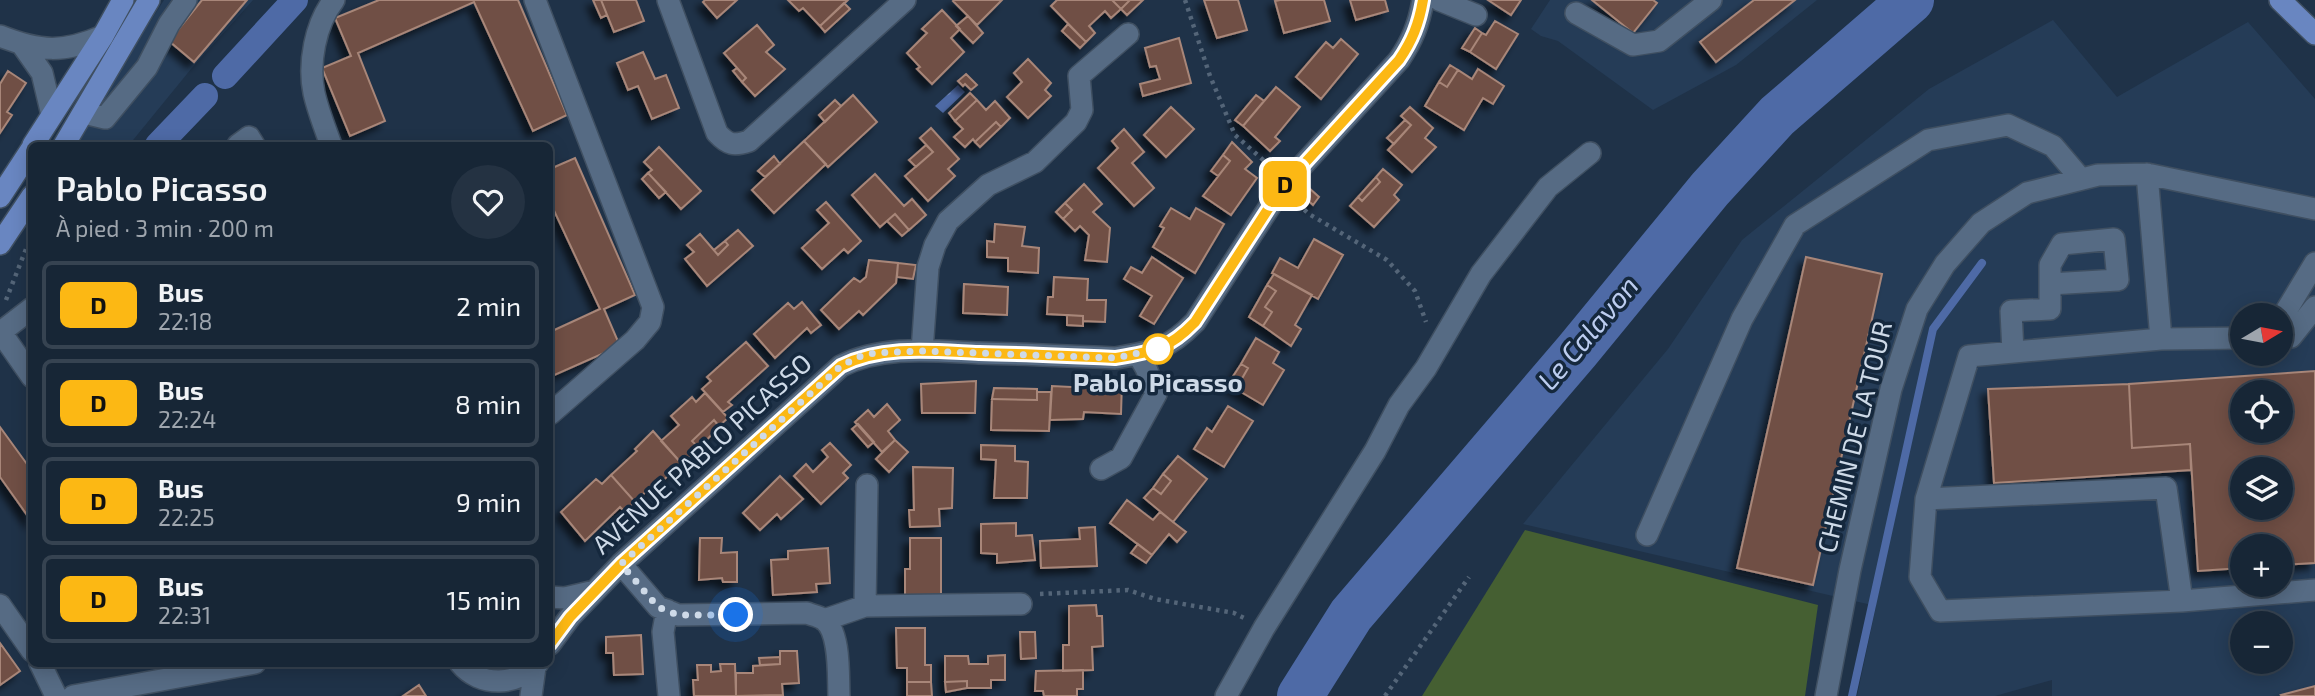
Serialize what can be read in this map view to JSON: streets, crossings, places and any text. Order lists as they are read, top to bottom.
{
  "streets": {
    "street": ["CHEMIN DE LA TOUR", "AVENUE PABLO PICASSO"]
  },
  "water": ["Le Calavon"],
  "places": ["Pablo Picasso"],
  "lines": ["bus line D"],
  "north": "right",
  "page": {
    "on_map": "D",
    "heading": ["Pablo Picasso", "À pied · 3 min · 200 m"],
    "list": [
      {
        "mark": "D",
        "name": "Bus",
        "note": "22:18",
        "value": "2 min"
      },
      {
        "mark": "D",
        "name": "Bus",
        "note": "22:24",
        "value": "8 min"
      },
      {
        "mark": "D",
        "name": "Bus",
        "note": "22:25",
        "value": "9 min"
      },
      {
        "mark": "D",
        "name": "Bus",
        "note": "22:31",
        "value": "15 min"
      }
    ],
    "map_buttons": ["+", "−"]
  }
}
